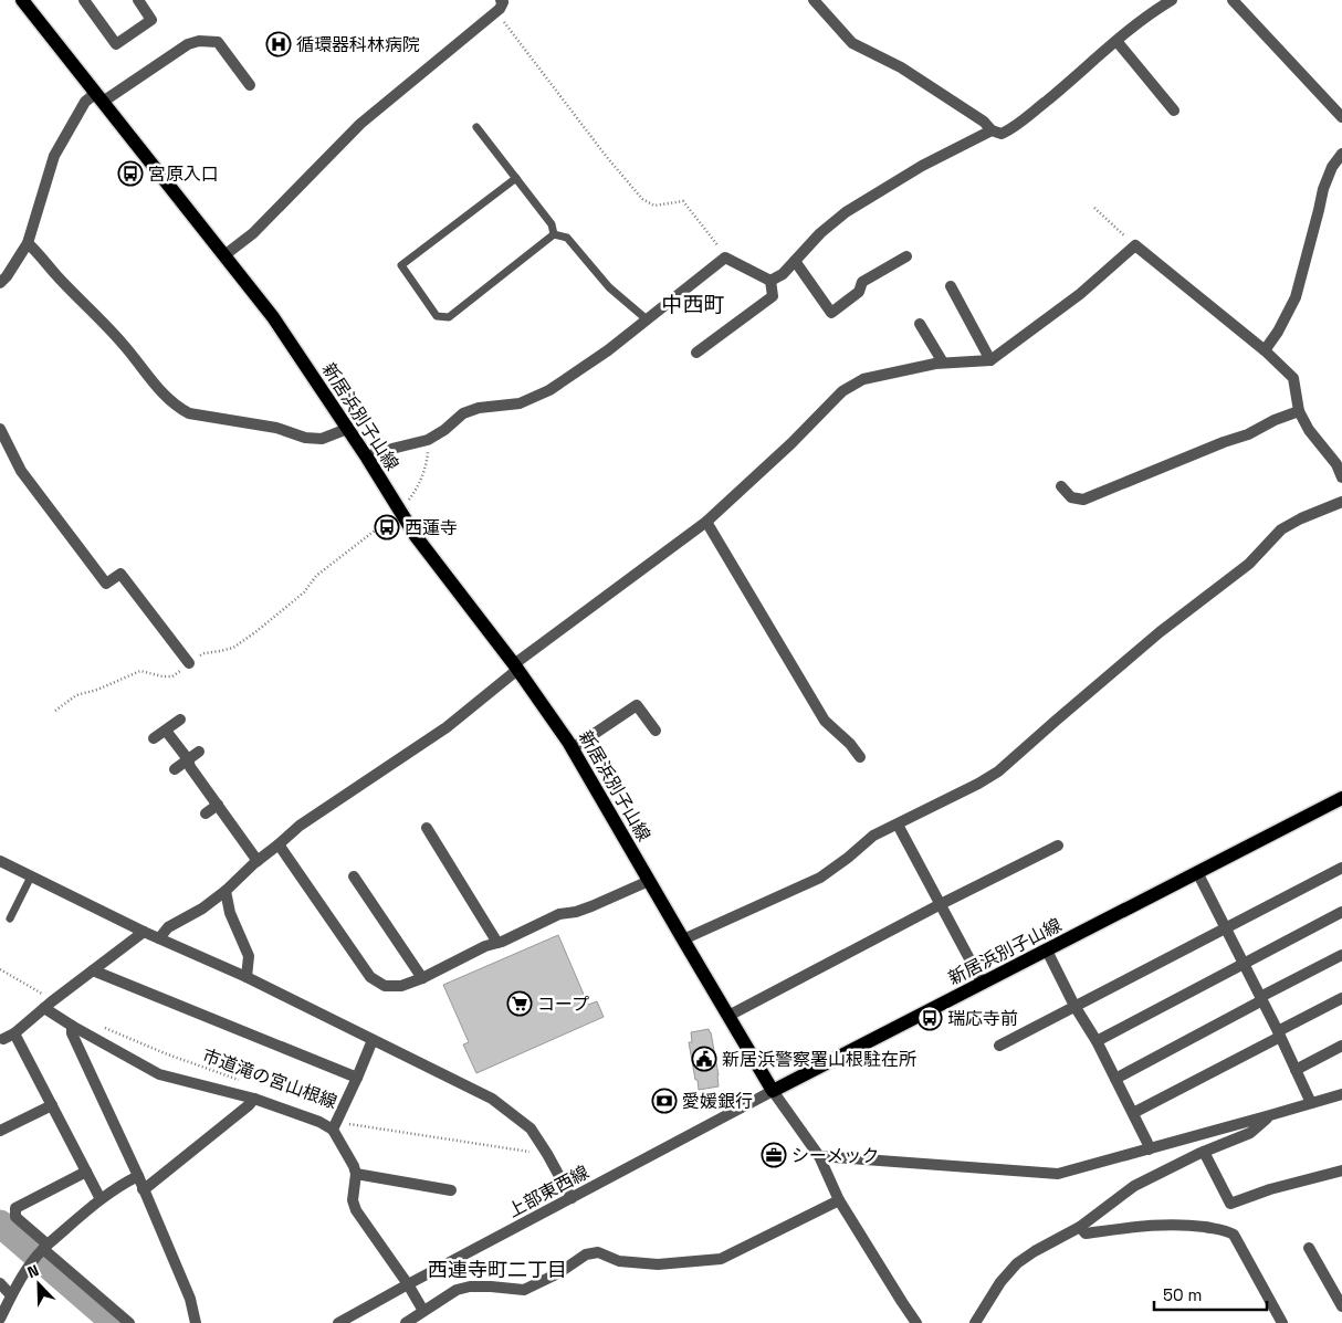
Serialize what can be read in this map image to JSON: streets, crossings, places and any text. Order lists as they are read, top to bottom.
{
  "streets": {
    "main road": ["新居浜別子山線"],
    "street": ["上部東西線"],
    "path": ["市道滝の宮山根線"]
  },
  "crossings": [
    ["新居浜別子山線", "上部東西線"]
  ],
  "districts": ["中西町", "西連寺町二丁目"],
  "places": {
    "hospital": ["循環器科林病院"],
    "bus stop": ["宮原入口", "西蓮寺", "瑞応寺前"],
    "supermarket": ["コープ"],
    "public building": ["新居浜警察署山根駐在所"],
    "bank": ["愛媛銀行"],
    "office": ["シーメック"]
  },
  "scale_bar": "50 m",
  "north": "top left"
}
